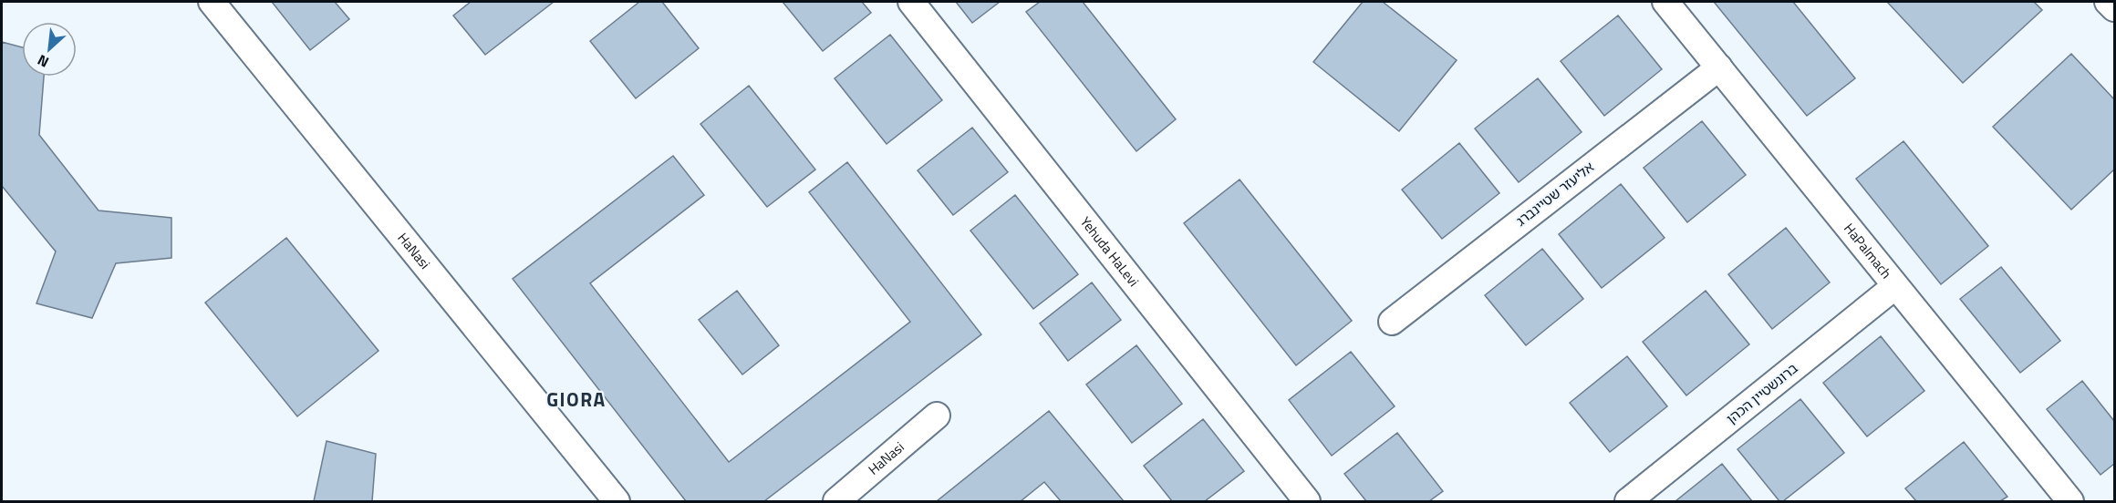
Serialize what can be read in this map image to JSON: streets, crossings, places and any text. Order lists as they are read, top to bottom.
{
  "streets": {
    "street": [
      "אליעזר שטיינברג",
      "HaNasi",
      "Yehuda HaLevi",
      "HaPalmach",
      "ברונשטיין הכהן"
    ]
  },
  "crossings": [
    ["אליעזר שטיינברג", "HaPalmach"],
    ["HaPalmach", "ברונשטיין הכהן"]
  ],
  "districts": ["GIORA"],
  "north": "bottom left"
}
